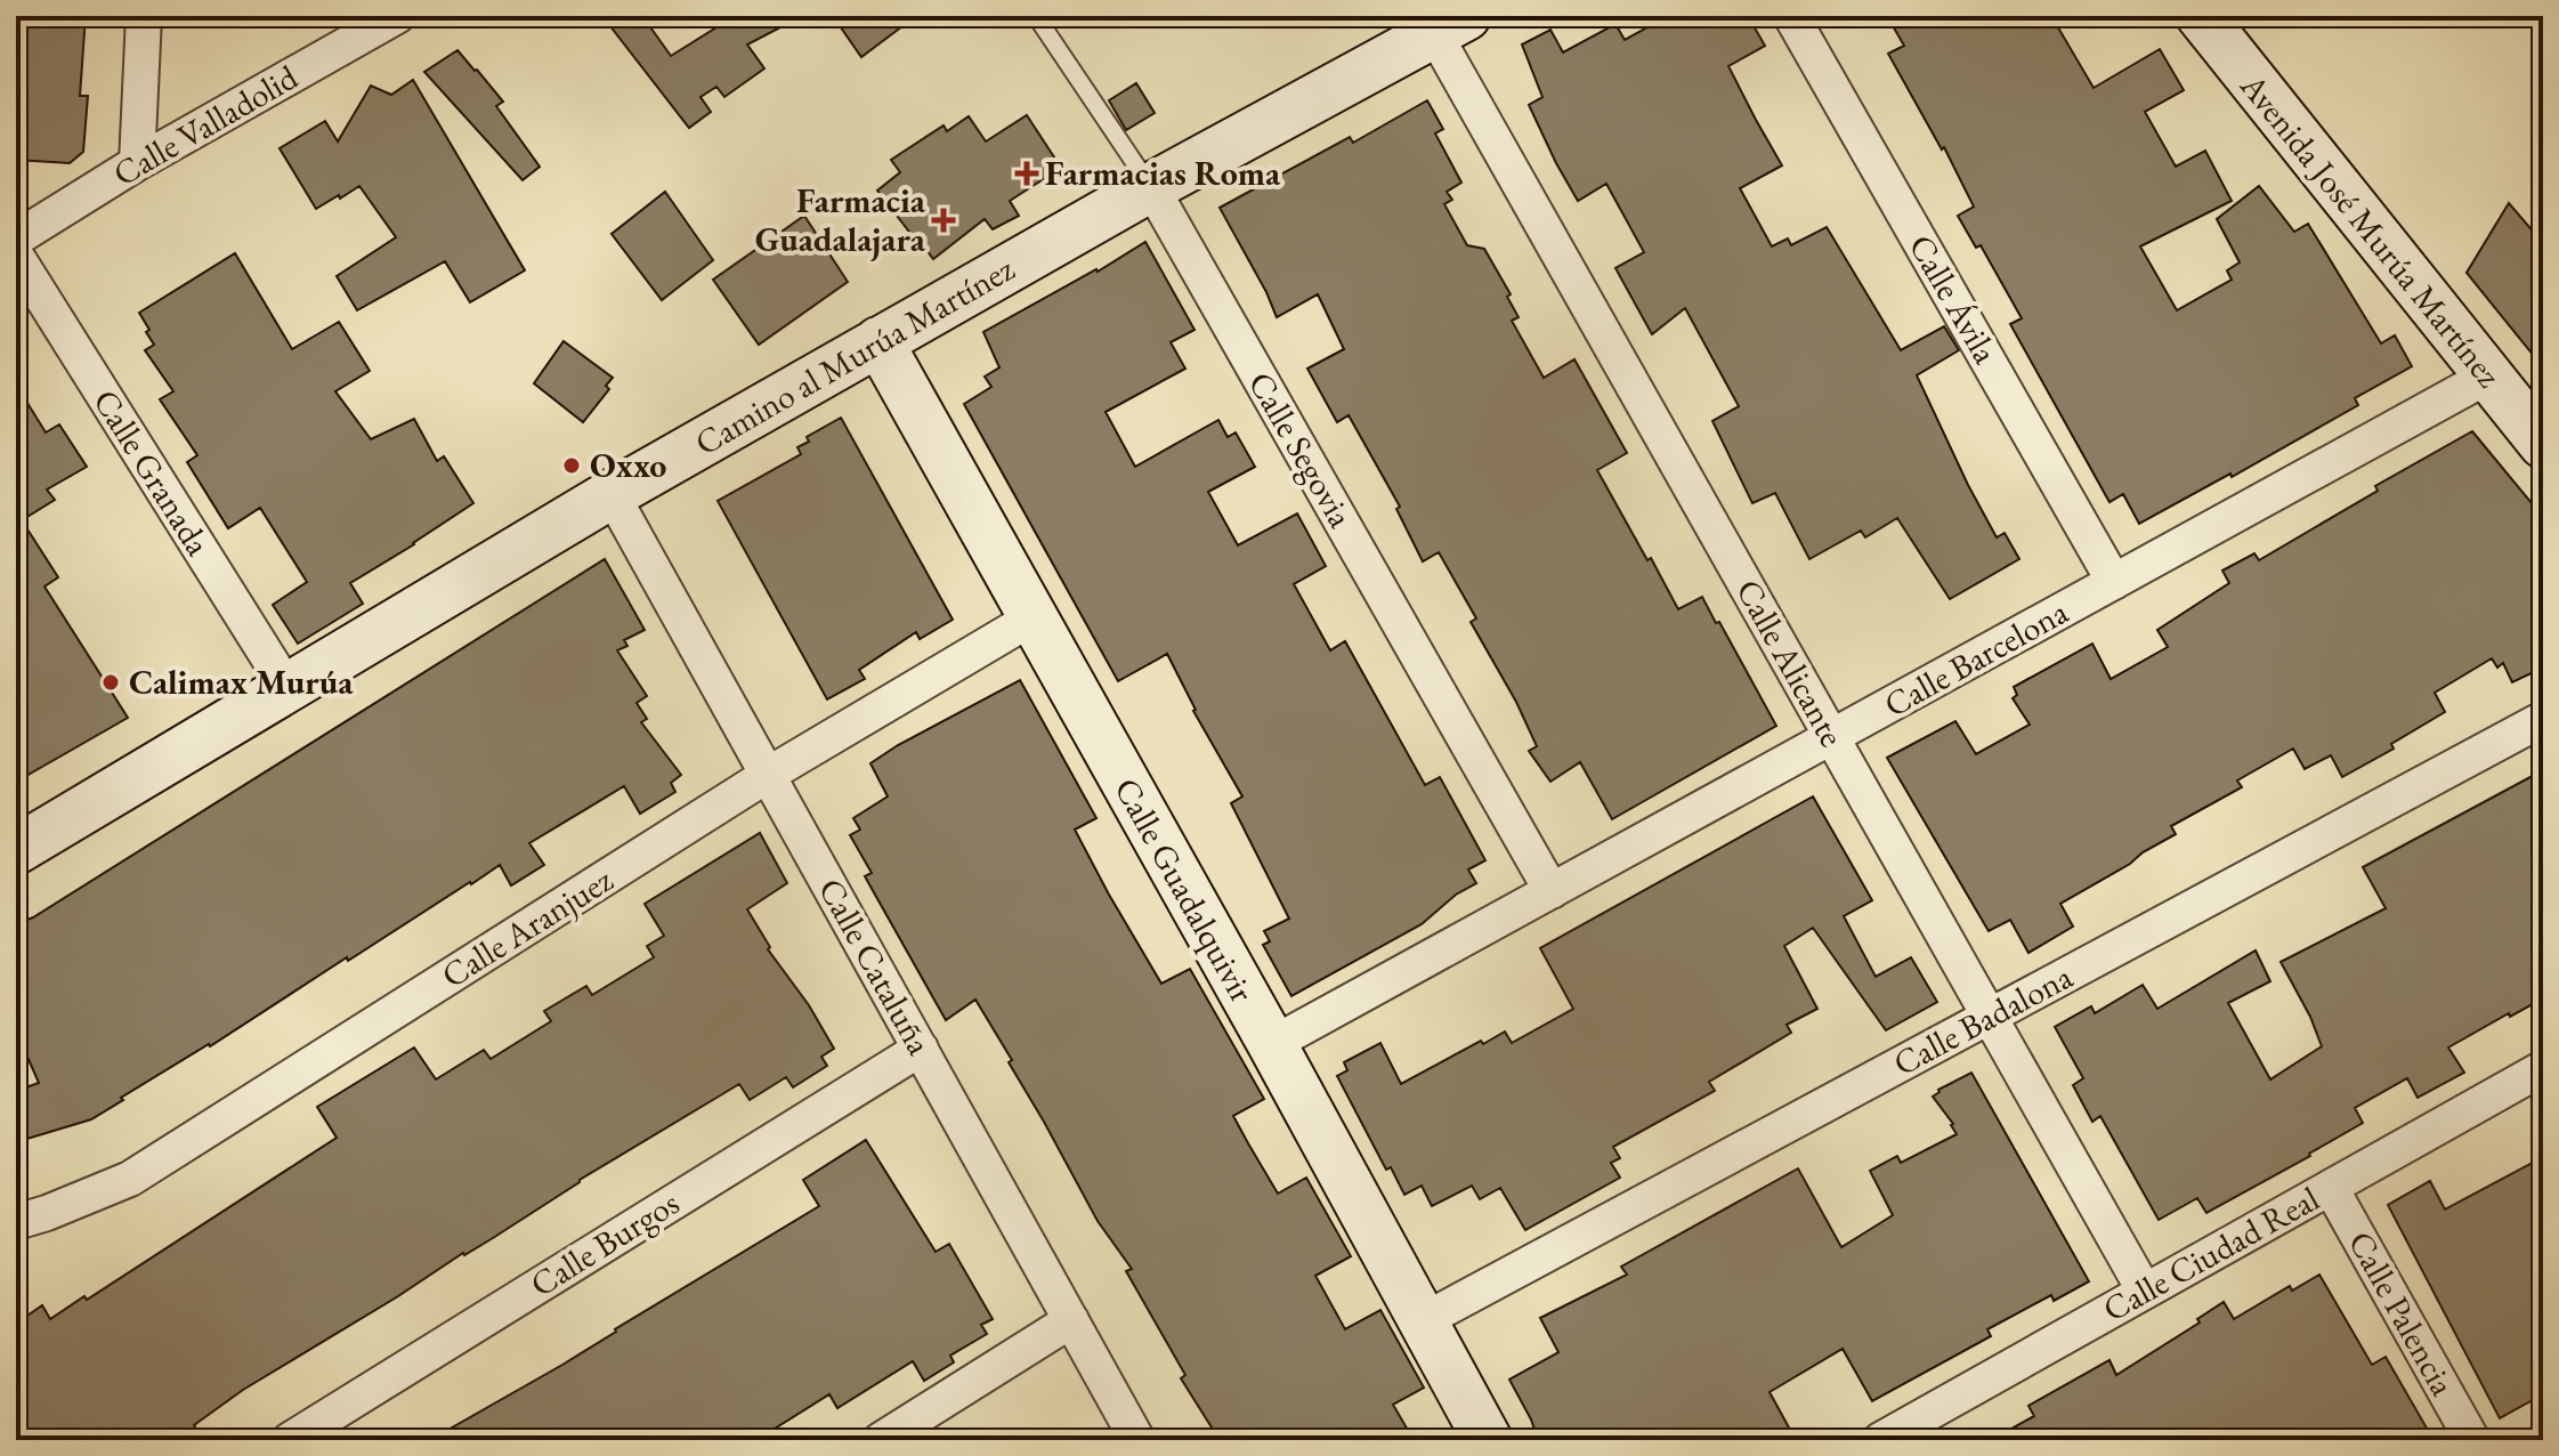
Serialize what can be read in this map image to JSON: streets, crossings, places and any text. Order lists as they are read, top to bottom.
{
  "streets": {
    "street": [
      "Calle Valladolid",
      "Avenida José Murúa Martínez",
      "Calle Ávila",
      "Camino al Murúa Martínez",
      "Calle Segovia",
      "Calle Granada",
      "Calle Barcelona",
      "Calle Alicante",
      "Calle Guadalquivir",
      "Calle Aranjuez",
      "Calle Cataluña",
      "Calle Badalona",
      "Calle Burgos",
      "Calle Ciudad Real",
      "Calle Palencia"
    ]
  },
  "crossings": [
    ["Avenida José Murúa Martínez", "Calle Barcelona"],
    ["Calle Ávila", "Calle Barcelona"],
    ["Camino al Murúa Martínez", "Calle Segovia"],
    ["Camino al Murúa Martínez", "Calle Granada"],
    ["Camino al Murúa Martínez", "Calle Alicante"],
    ["Camino al Murúa Martínez", "Calle Guadalquivir"],
    ["Camino al Murúa Martínez", "Calle Cataluña"],
    ["Calle Segovia", "Calle Barcelona"],
    ["Calle Barcelona", "Calle Alicante"],
    ["Calle Barcelona", "Calle Guadalquivir"],
    ["Calle Alicante", "Calle Badalona"],
    ["Calle Alicante", "Calle Ciudad Real"],
    ["Calle Guadalquivir", "Calle Aranjuez"],
    ["Calle Guadalquivir", "Calle Badalona"],
    ["Calle Aranjuez", "Calle Cataluña"],
    ["Calle Cataluña", "Calle Burgos"],
    ["Calle Ciudad Real", "Calle Palencia"]
  ],
  "places": {
    "health": ["Farmacias Roma", "Farmacia Guadalajara"],
    "other": ["Oxxo", "Calimax Murúa"]
  }
}
